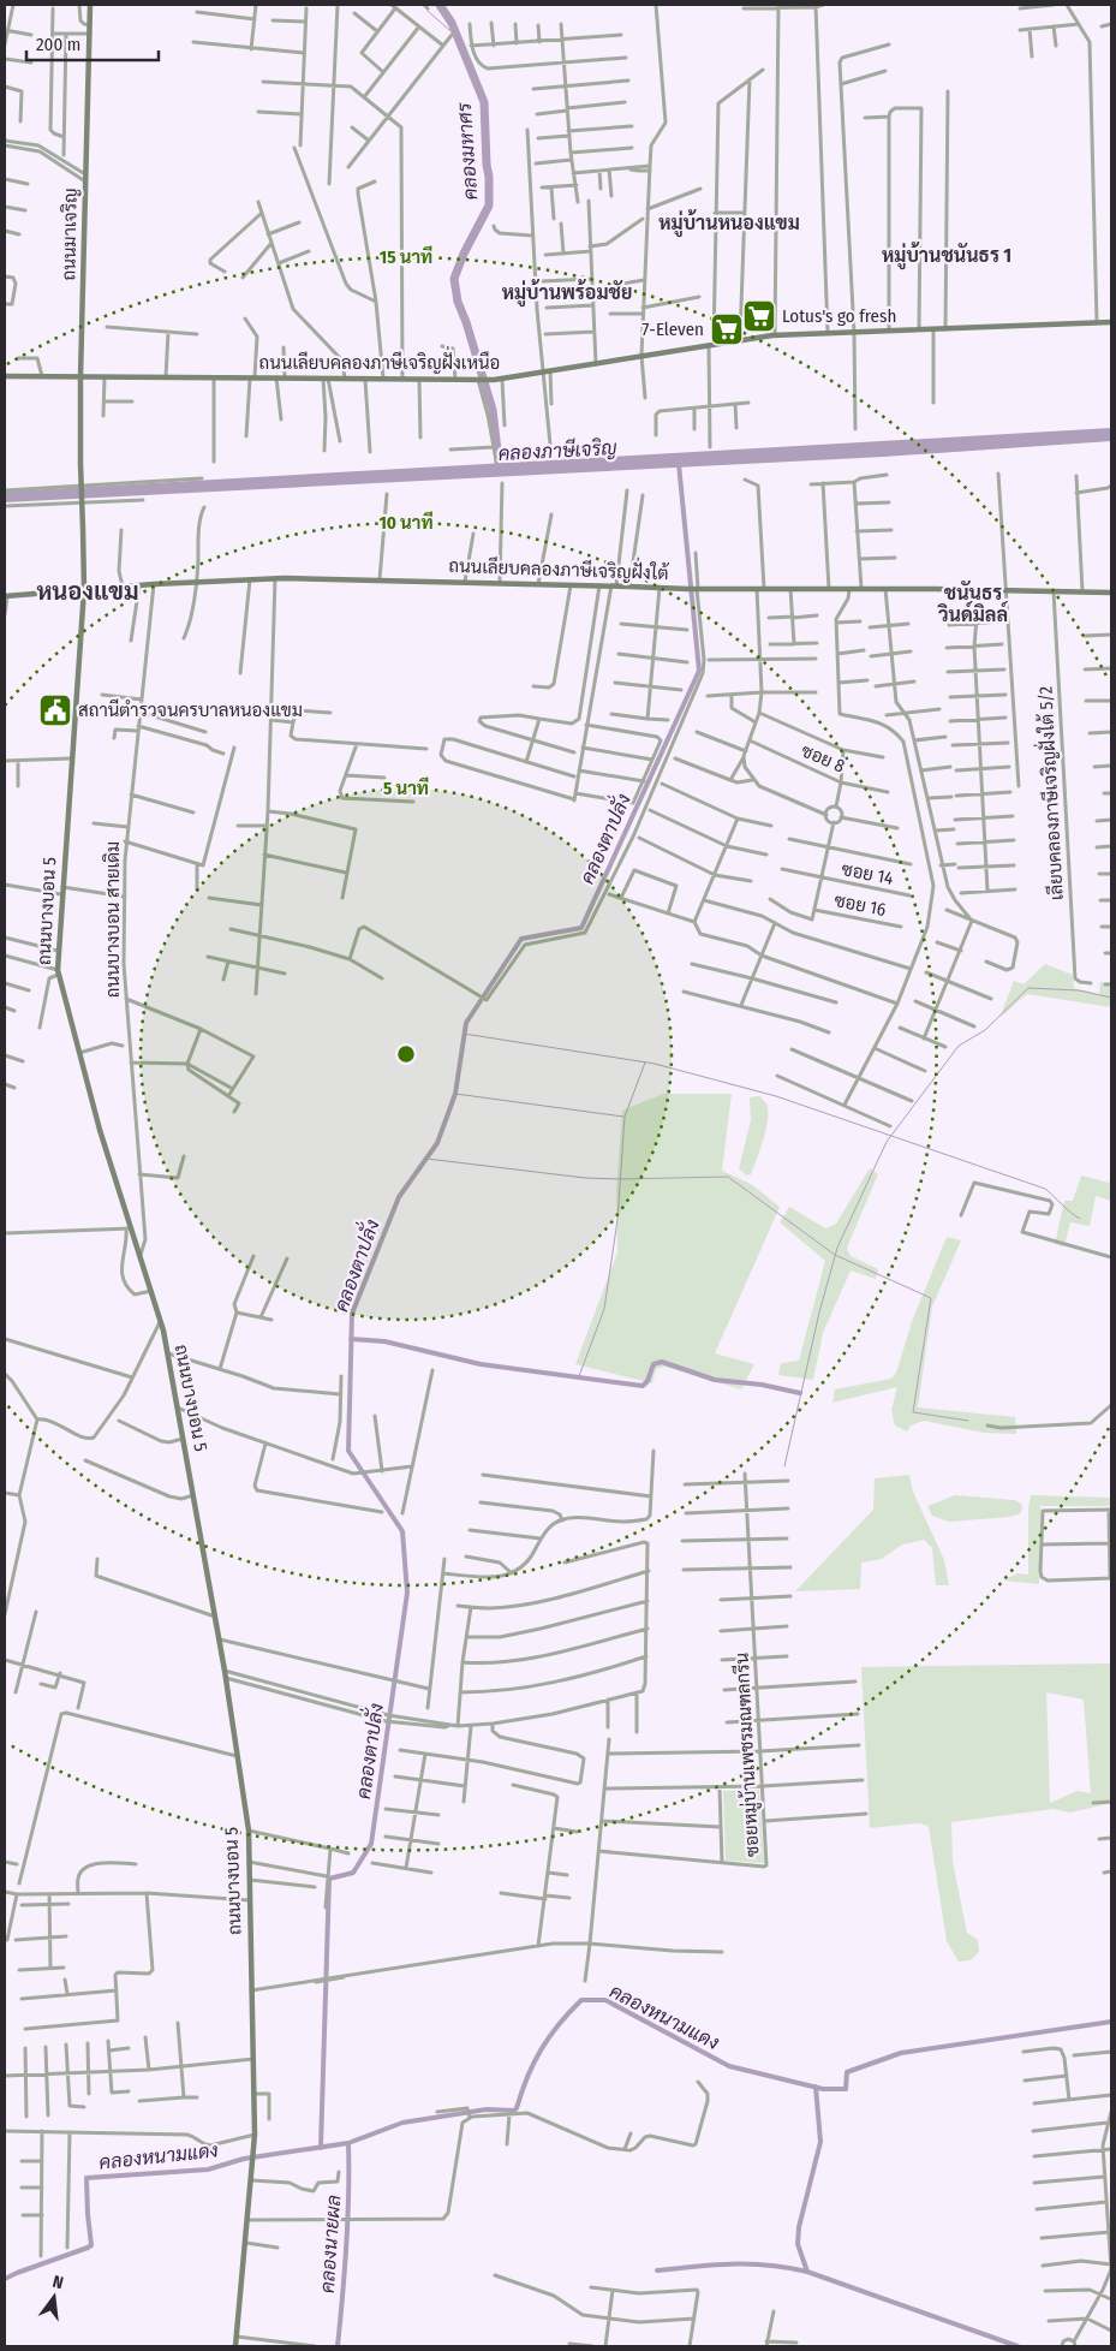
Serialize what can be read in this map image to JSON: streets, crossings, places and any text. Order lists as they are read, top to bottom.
{
  "streets": {
    "main road": [
      "ถนนมาเจริญ",
      "ถนนเลียบคลองภาษีเจริญฝั่งเหนือ",
      "ถนนเลียบคลองภาษีเจริญฝั่งใต้",
      "ถนนบางบอน 5"
    ],
    "street": [
      "ซอย 8",
      "เลียบคลองภาษีเจริญฝั่งใต้ 5/2",
      "ซอย 14",
      "ซอย 16",
      "ถนนบางบอน สายเดิม",
      "ซอยหมู่บ้านเพชรมณฑลกรีน"
    ]
  },
  "crossings": [
    ["ถนนมาเจริญ", "ถนนเลียบคลองภาษีเจริญฝั่งเหนือ"],
    ["ถนนมาเจริญ", "ถนนบางบอน 5"],
    ["ถนนเลียบคลองภาษีเจริญฝั่งใต้", "เลียบคลองภาษีเจริญฝั่งใต้ 5/2"],
    ["ถนนเลียบคลองภาษีเจริญฝั่งใต้", "ถนนบางบอน 5"],
    ["ถนนเลียบคลองภาษีเจริญฝั่งใต้", "ถนนบางบอน สายเดิม"],
    ["ถนนบางบอน 5", "ถนนบางบอน สายเดิม"]
  ],
  "districts": [
    "หมู่บ้านหนองแขม",
    "หมู่บ้านชนันธร 1",
    "หมู่บ้านพร้อมชัย",
    "หนองแขม",
    "ชนันธร วินด์มิลล์"
  ],
  "water": [
    "คลองมหาศร",
    "คลองภาษีเจริญ",
    "คลองตาปลั่ง",
    "คลองหนามแดง",
    "คลองนายผล"
  ],
  "places": {
    "supermarket": ["Lotus's go fresh", "7-Eleven"],
    "public building": ["สถานีตำรวจนครบาลหนองแขม"]
  },
  "scale_bar": "200 m",
  "north": "top",
  "rings": ["15 นาที", "10 นาที", "5 นาที"]
}
